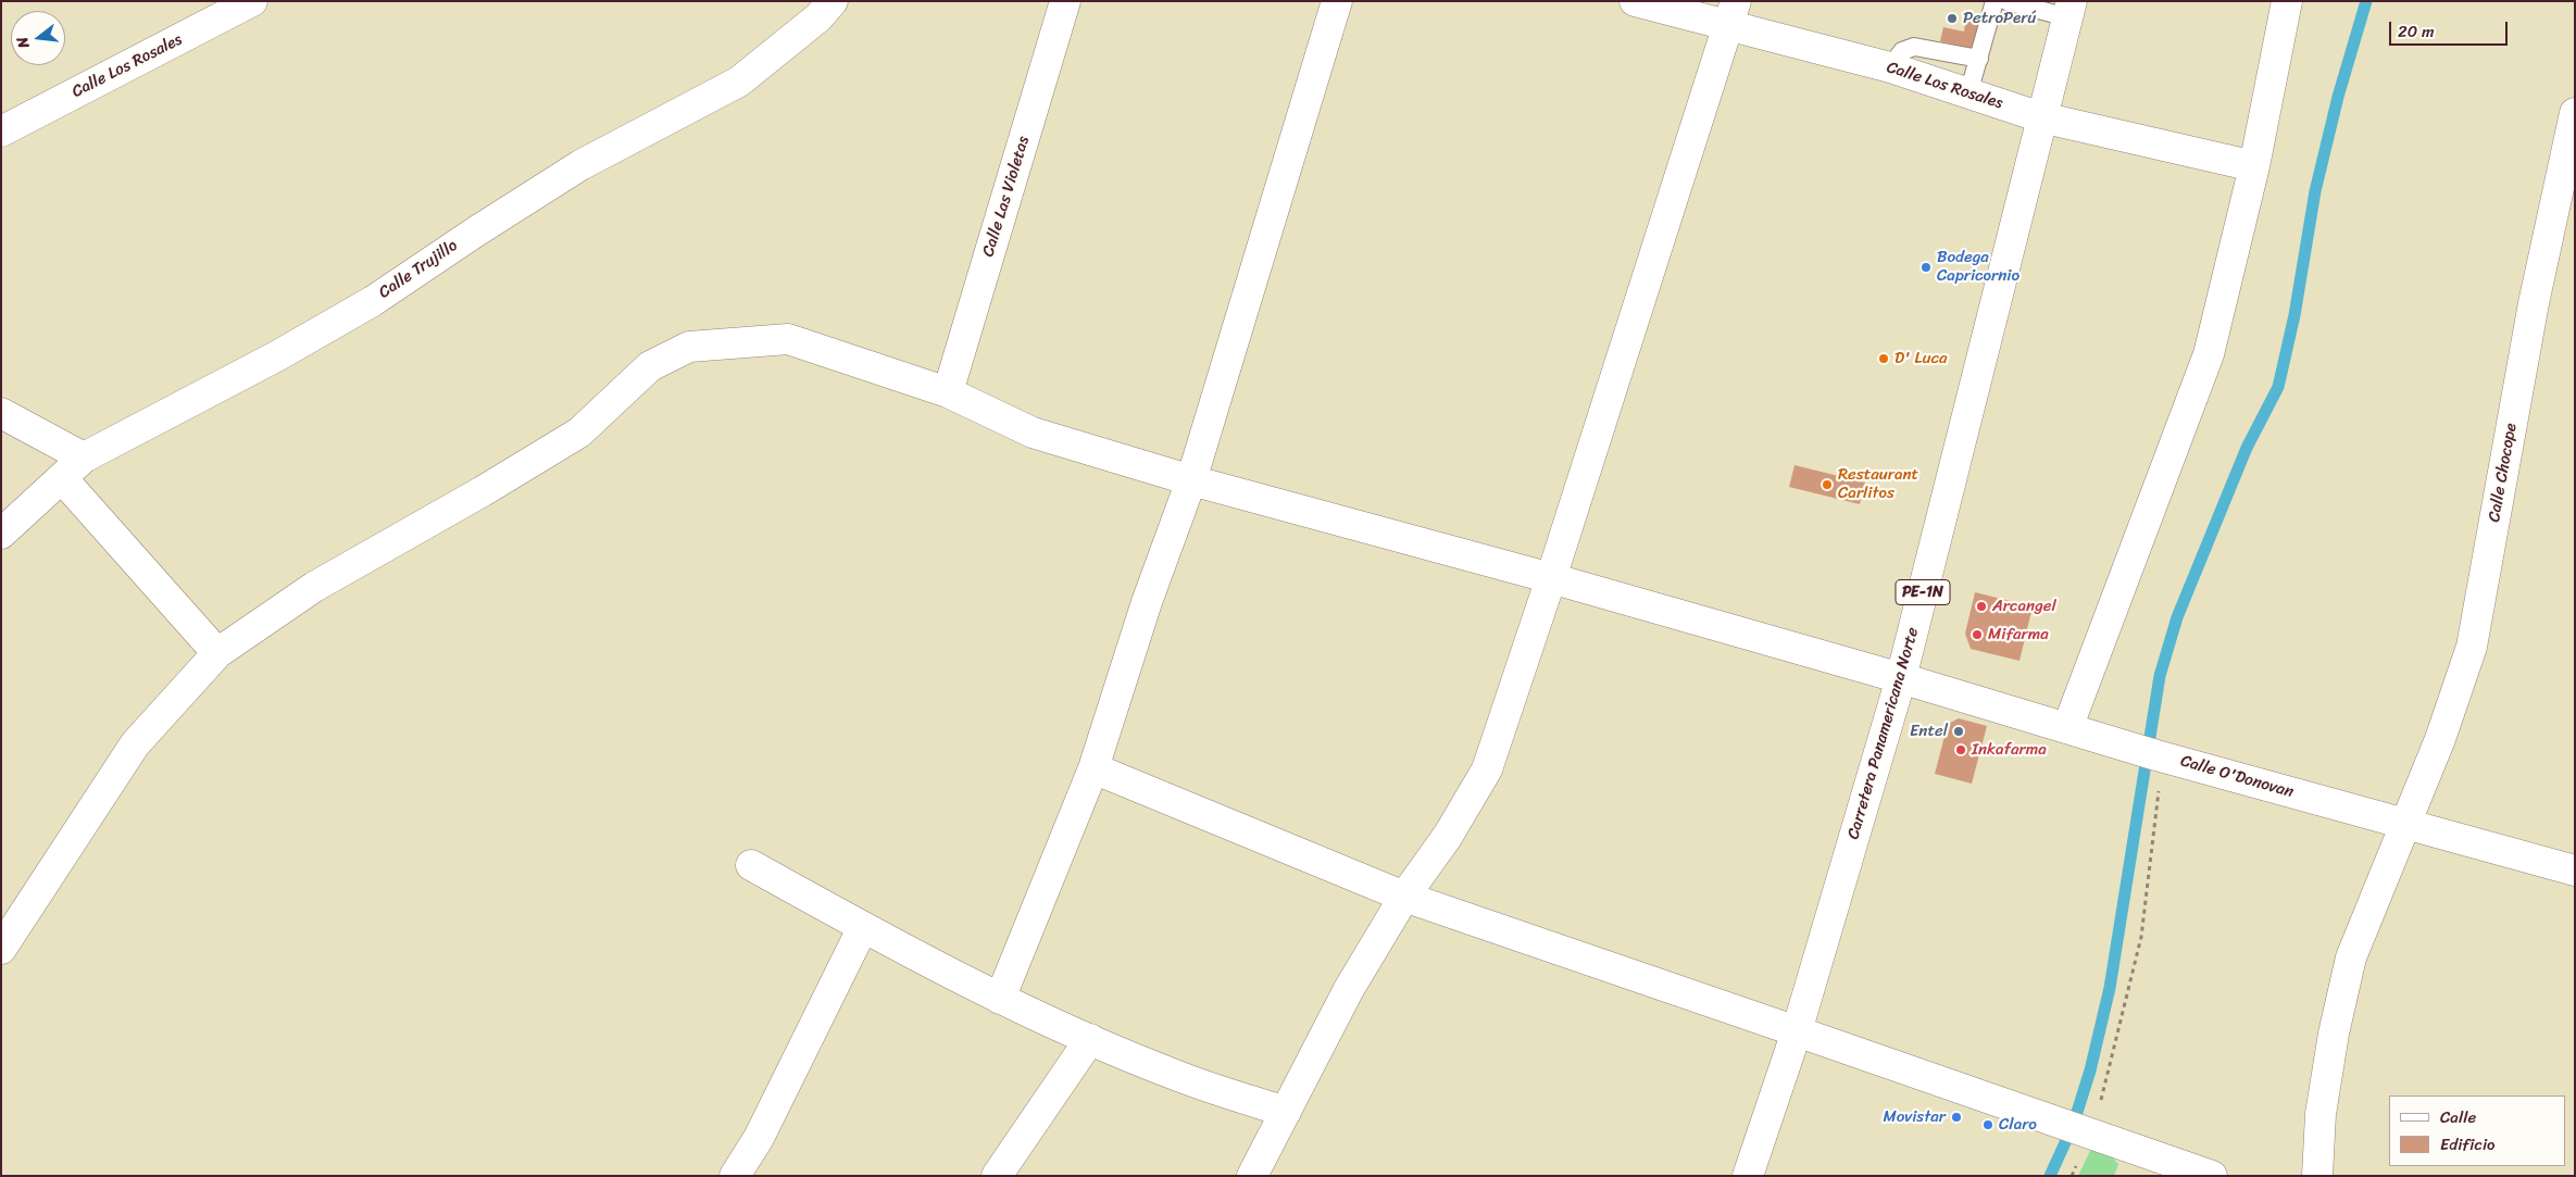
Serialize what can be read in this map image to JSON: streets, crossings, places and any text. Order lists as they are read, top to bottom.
{
  "streets": {
    "main road": [
      "Calle Los Rosales",
      "Calle Las Violetas",
      "Calle Trujillo",
      "Calle Chocope",
      "PE-1N",
      "Carretera Panamericana Norte",
      "Calle O'Donovan"
    ]
  },
  "crossings": [
    ["Calle Los Rosales", "Carretera Panamericana Norte"],
    ["Calle Las Violetas", "Calle O'Donovan"],
    ["Calle Chocope", "Calle O'Donovan"],
    ["Carretera Panamericana Norte", "Calle O'Donovan"]
  ],
  "places": [
    "PetroPerú",
    "Bodega Capricornio",
    "D' Luca",
    "Restaurant Carlitos",
    "Arcangel",
    "Mifarma",
    "Entel",
    "Inkafarma",
    "Movistar",
    "Claro"
  ],
  "legend": ["Calle", "Edificio"],
  "scale_bar": "20 m",
  "north": "left"
}
